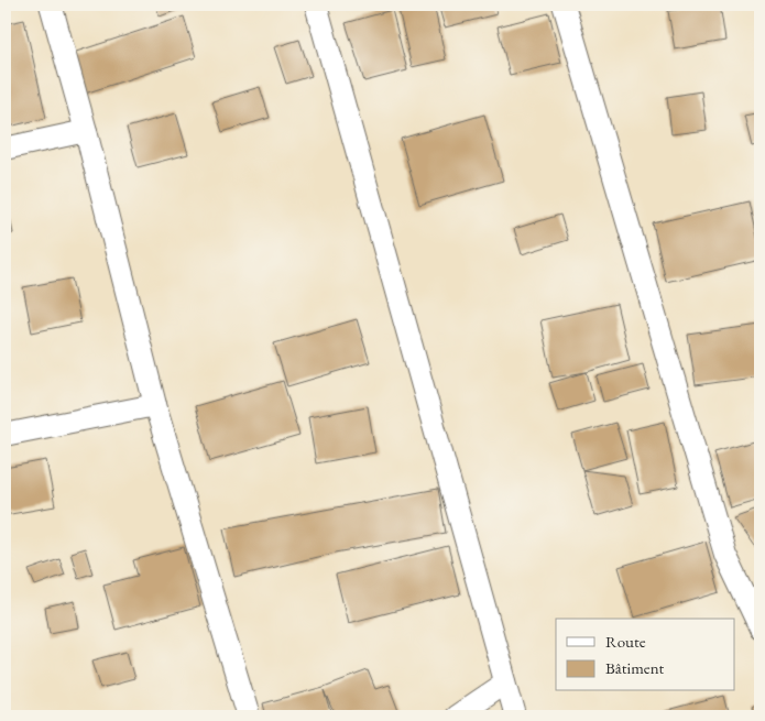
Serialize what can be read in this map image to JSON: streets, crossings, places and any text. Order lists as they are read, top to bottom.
{
  "legend": ["Route", "Bâtiment"]
}
